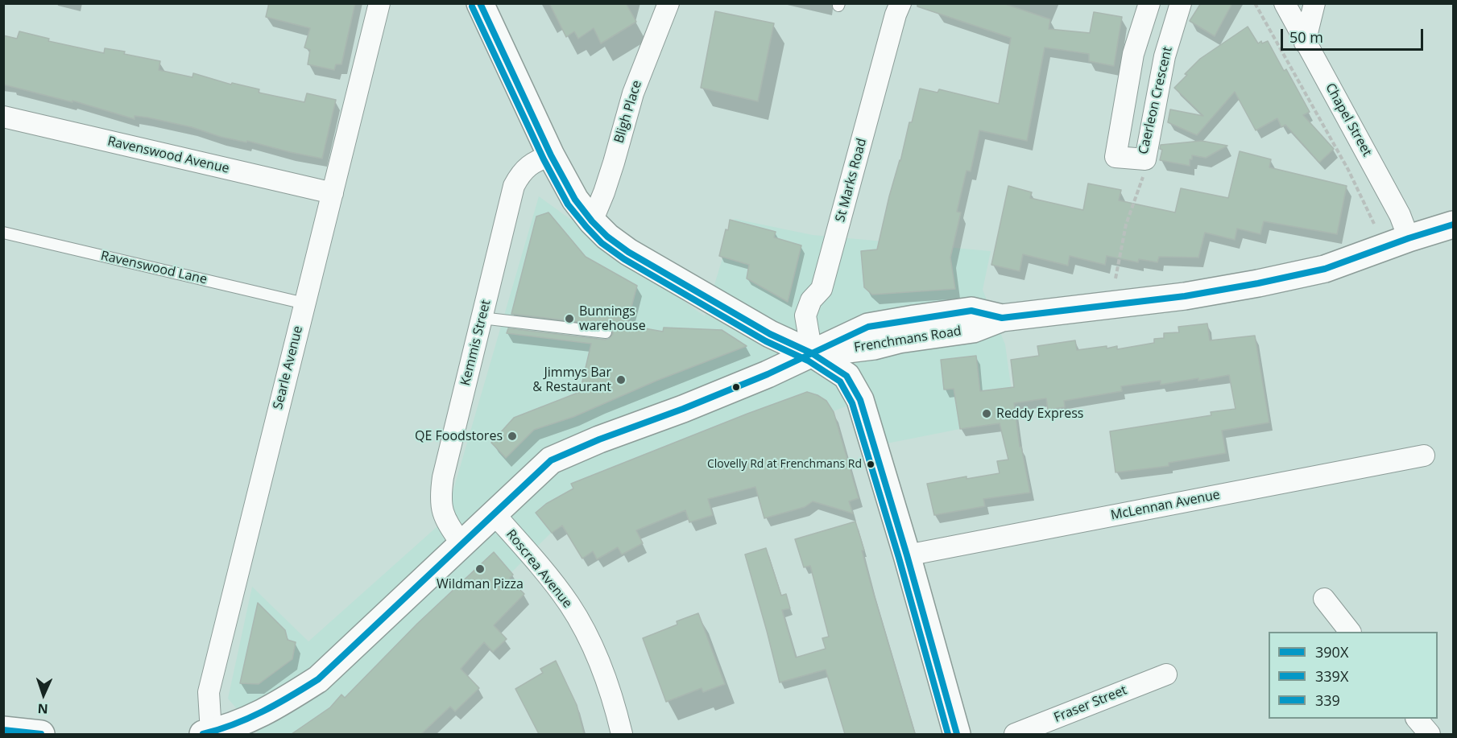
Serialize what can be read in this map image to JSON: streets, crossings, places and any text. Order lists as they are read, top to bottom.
{
  "streets": {
    "main road": ["Frenchmans Road"],
    "street": [
      "Caerleon Crescent",
      "Bligh Place",
      "Chapel Street",
      "Ravenswood Avenue",
      "St Marks Road",
      "Kemmis Street",
      "Searle Avenue",
      "McLennan Avenue",
      "Roscrea Avenue",
      "Fraser Street"
    ],
    "lane": ["Ravenswood Lane"]
  },
  "crossings": [
    ["Chapel Street", "Frenchmans Road"],
    ["Ravenswood Avenue", "Searle Avenue"],
    ["St Marks Road", "Frenchmans Road"],
    ["Ravenswood Lane", "Searle Avenue"],
    ["Frenchmans Road", "Kemmis Street"],
    ["Frenchmans Road", "Searle Avenue"],
    ["Frenchmans Road", "Roscrea Avenue"]
  ],
  "places": [
    "Bunnings warehouse",
    "Jimmys Bar & Restaurant",
    "Reddy Express",
    "QE Foodstores",
    "Clovelly Rd at Frenchmans Rd",
    "Wildman Pizza"
  ],
  "lines": ["transit line 339X", "transit line 339", "transit line 390X"],
  "legend": ["390X", "339X", "339"],
  "scale_bar": "50 m",
  "north": "bottom"
}
